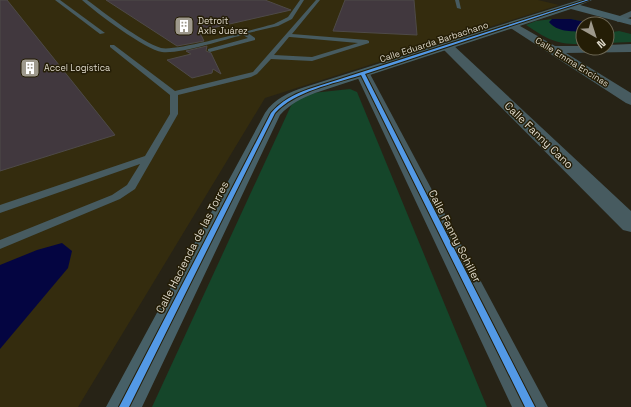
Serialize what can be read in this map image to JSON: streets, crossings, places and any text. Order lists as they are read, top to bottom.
{
  "streets": {
    "street": [
      "Calle Eduarda Barbachano",
      "Calle Emma Encinas",
      "Calle Fanny Cano",
      "Calle Fanny Schiller",
      "Calle Hacienda de las Torres"
    ]
  },
  "crossings": [
    ["Calle Eduarda Barbachano", "Calle Emma Encinas"],
    ["Calle Eduarda Barbachano", "Calle Fanny Cano"],
    ["Calle Eduarda Barbachano", "Calle Fanny Schiller"],
    ["Calle Eduarda Barbachano", "Calle Hacienda de las Torres"]
  ],
  "places": {
    "building": ["Detroit Axle Juárez", "Accel Logística"]
  },
  "north": "bottom right"
}
